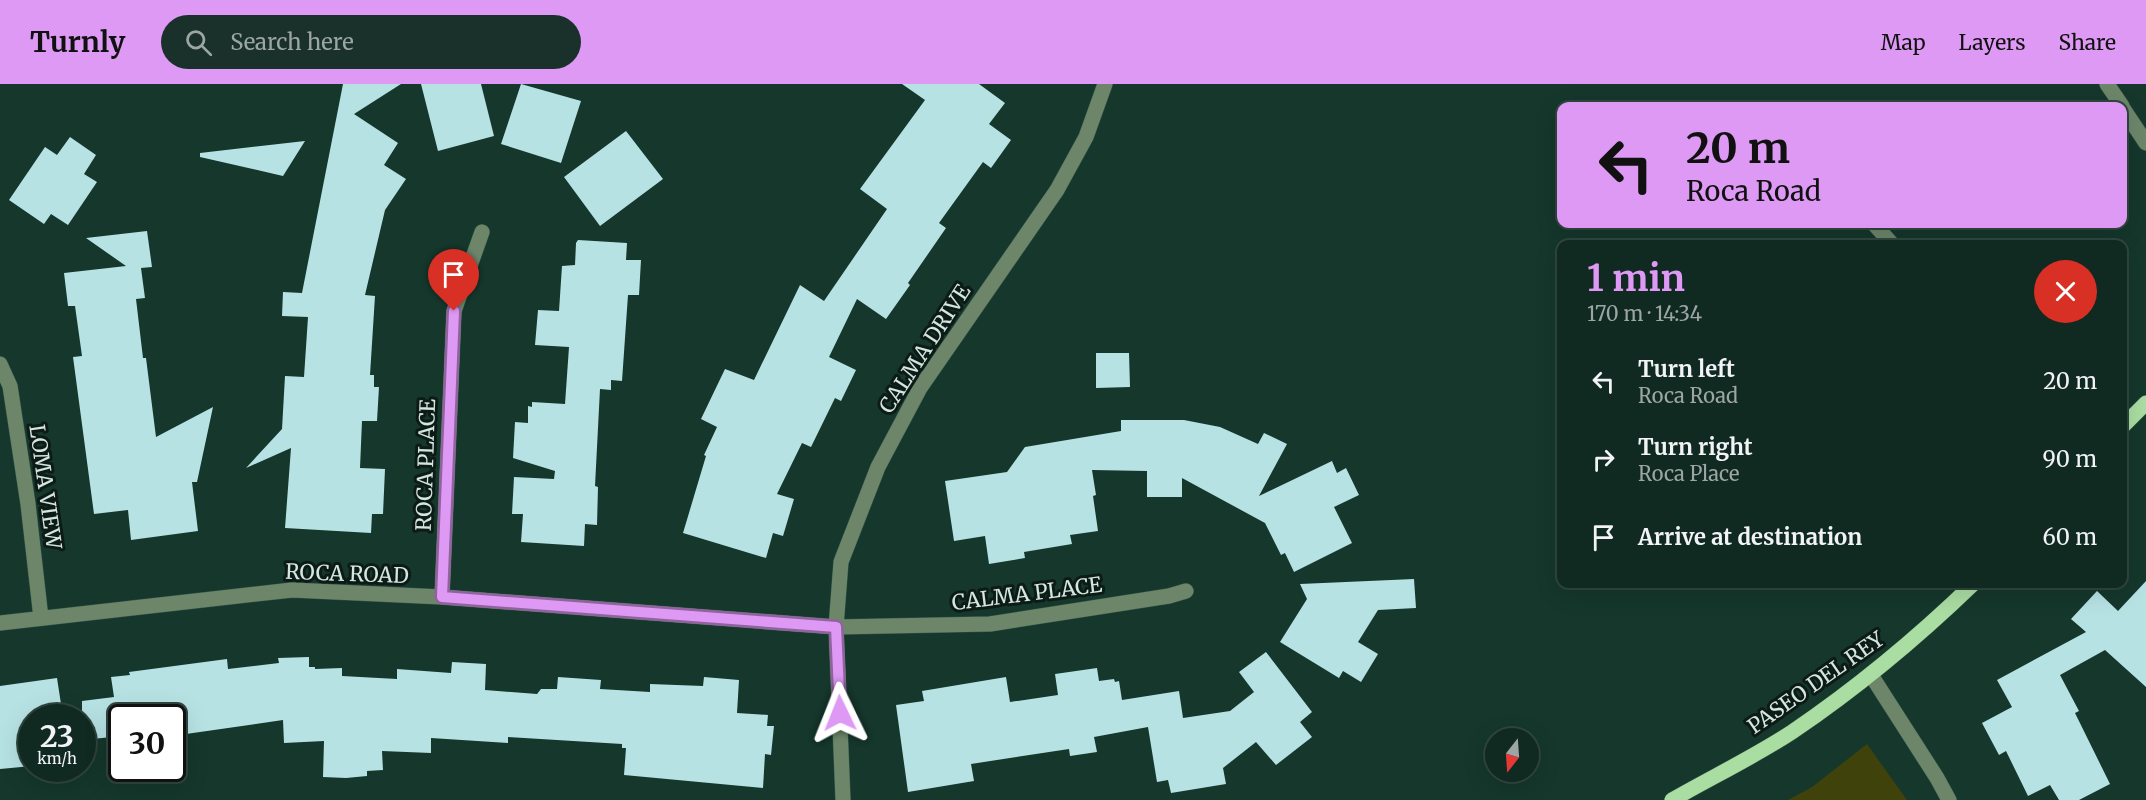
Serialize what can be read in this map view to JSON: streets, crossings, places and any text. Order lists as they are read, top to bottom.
{
  "streets": {
    "main road": ["PASEO DEL REY"],
    "street": [
      "CALMA DRIVE",
      "ROCA PLACE",
      "LOMA VIEW",
      "ROCA ROAD",
      "CALMA PLACE"
    ]
  },
  "crossings": [
    ["CALMA DRIVE", "ROCA ROAD"],
    ["CALMA DRIVE", "CALMA PLACE"],
    ["ROCA PLACE", "ROCA ROAD"],
    ["LOMA VIEW", "ROCA ROAD"],
    ["ROCA ROAD", "CALMA PLACE"]
  ],
  "north": "bottom",
  "page": {
    "header": "Turnly",
    "search": "Search here",
    "nav": ["Map", "Layers", "Share"],
    "turn": ["20 m", "Roca Road"],
    "heading": ["1 min", "170 m · 14:34"],
    "list": [
      {
        "name": "Turn left",
        "note": "Roca Road",
        "value": "20 m"
      },
      {
        "name": "Turn right",
        "note": "Roca Place",
        "value": "90 m"
      },
      {
        "name": "Arrive at destination",
        "value": "60 m"
      }
    ],
    "speed": "23 km/h",
    "limit": "30"
  }
}
